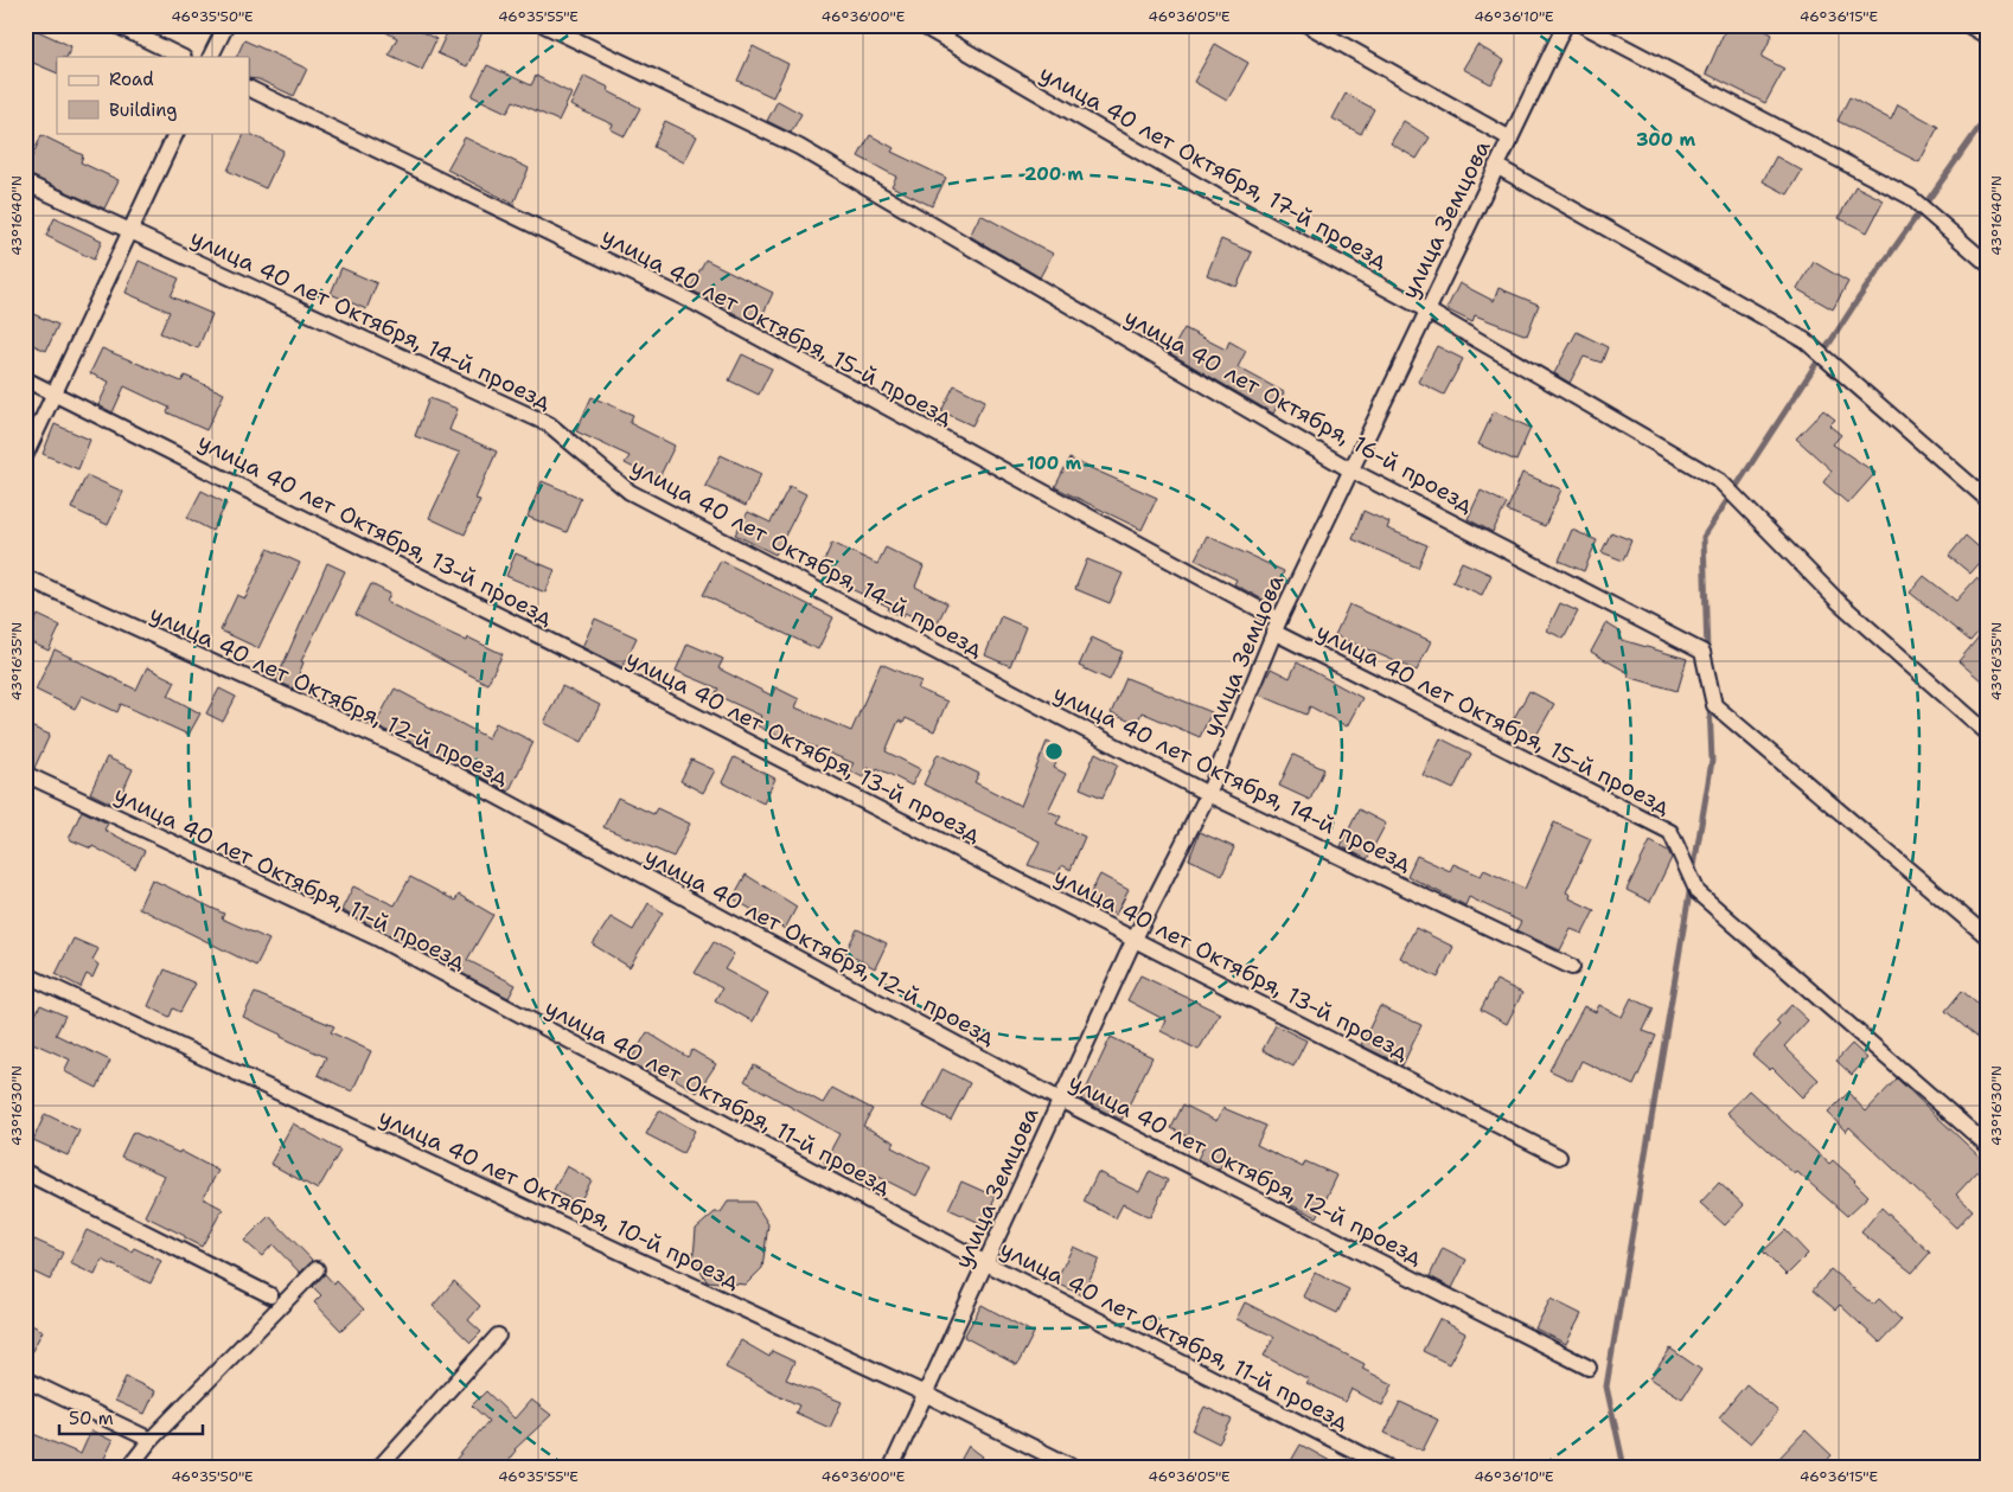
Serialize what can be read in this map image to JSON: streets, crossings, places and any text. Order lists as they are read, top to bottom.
{
  "streets": {
    "street": [
      "улица 40 лет Октября, 17-й проезд",
      "улица Земцова",
      "улица 40 лет Октября, 14-й проезд",
      "улица 40 лет Октября, 15-й проезд",
      "улица 40 лет Октября, 16-й проезд",
      "улица 40 лет Октября, 13-й проезд",
      "улица 40 лет Октября, 12-й проезд",
      "улица 40 лет Октября, 11-й проезд",
      "улица 40 лет Октября, 10-й проезд"
    ]
  },
  "crossings": [
    ["улица 40 лет Октября, 17-й проезд", "улица Земцова"],
    ["улица Земцова", "улица 40 лет Октября, 14-й проезд"],
    ["улица Земцова", "улица 40 лет Октября, 15-й проезд"],
    ["улица Земцова", "улица 40 лет Октября, 16-й проезд"],
    ["улица Земцова", "улица 40 лет Октября, 13-й проезд"],
    ["улица Земцова", "улица 40 лет Октября, 12-й проезд"],
    ["улица Земцова", "улица 40 лет Октября, 11-й проезд"],
    ["улица Земцова", "улица 40 лет Октября, 10-й проезд"]
  ],
  "legend": ["Road", "Building"],
  "scale_bar": "50 m",
  "coordinates": [
    "46°35'50\"E",
    "46°35'55\"E",
    "46°36'00\"E",
    "46°36'05\"E",
    "46°36'10\"E",
    "46°36'15\"E",
    "43°16'40\"N",
    "43°16'35\"N",
    "43°16'30\"N"
  ],
  "rings": ["300 m", "200 m", "100 m"]
}
